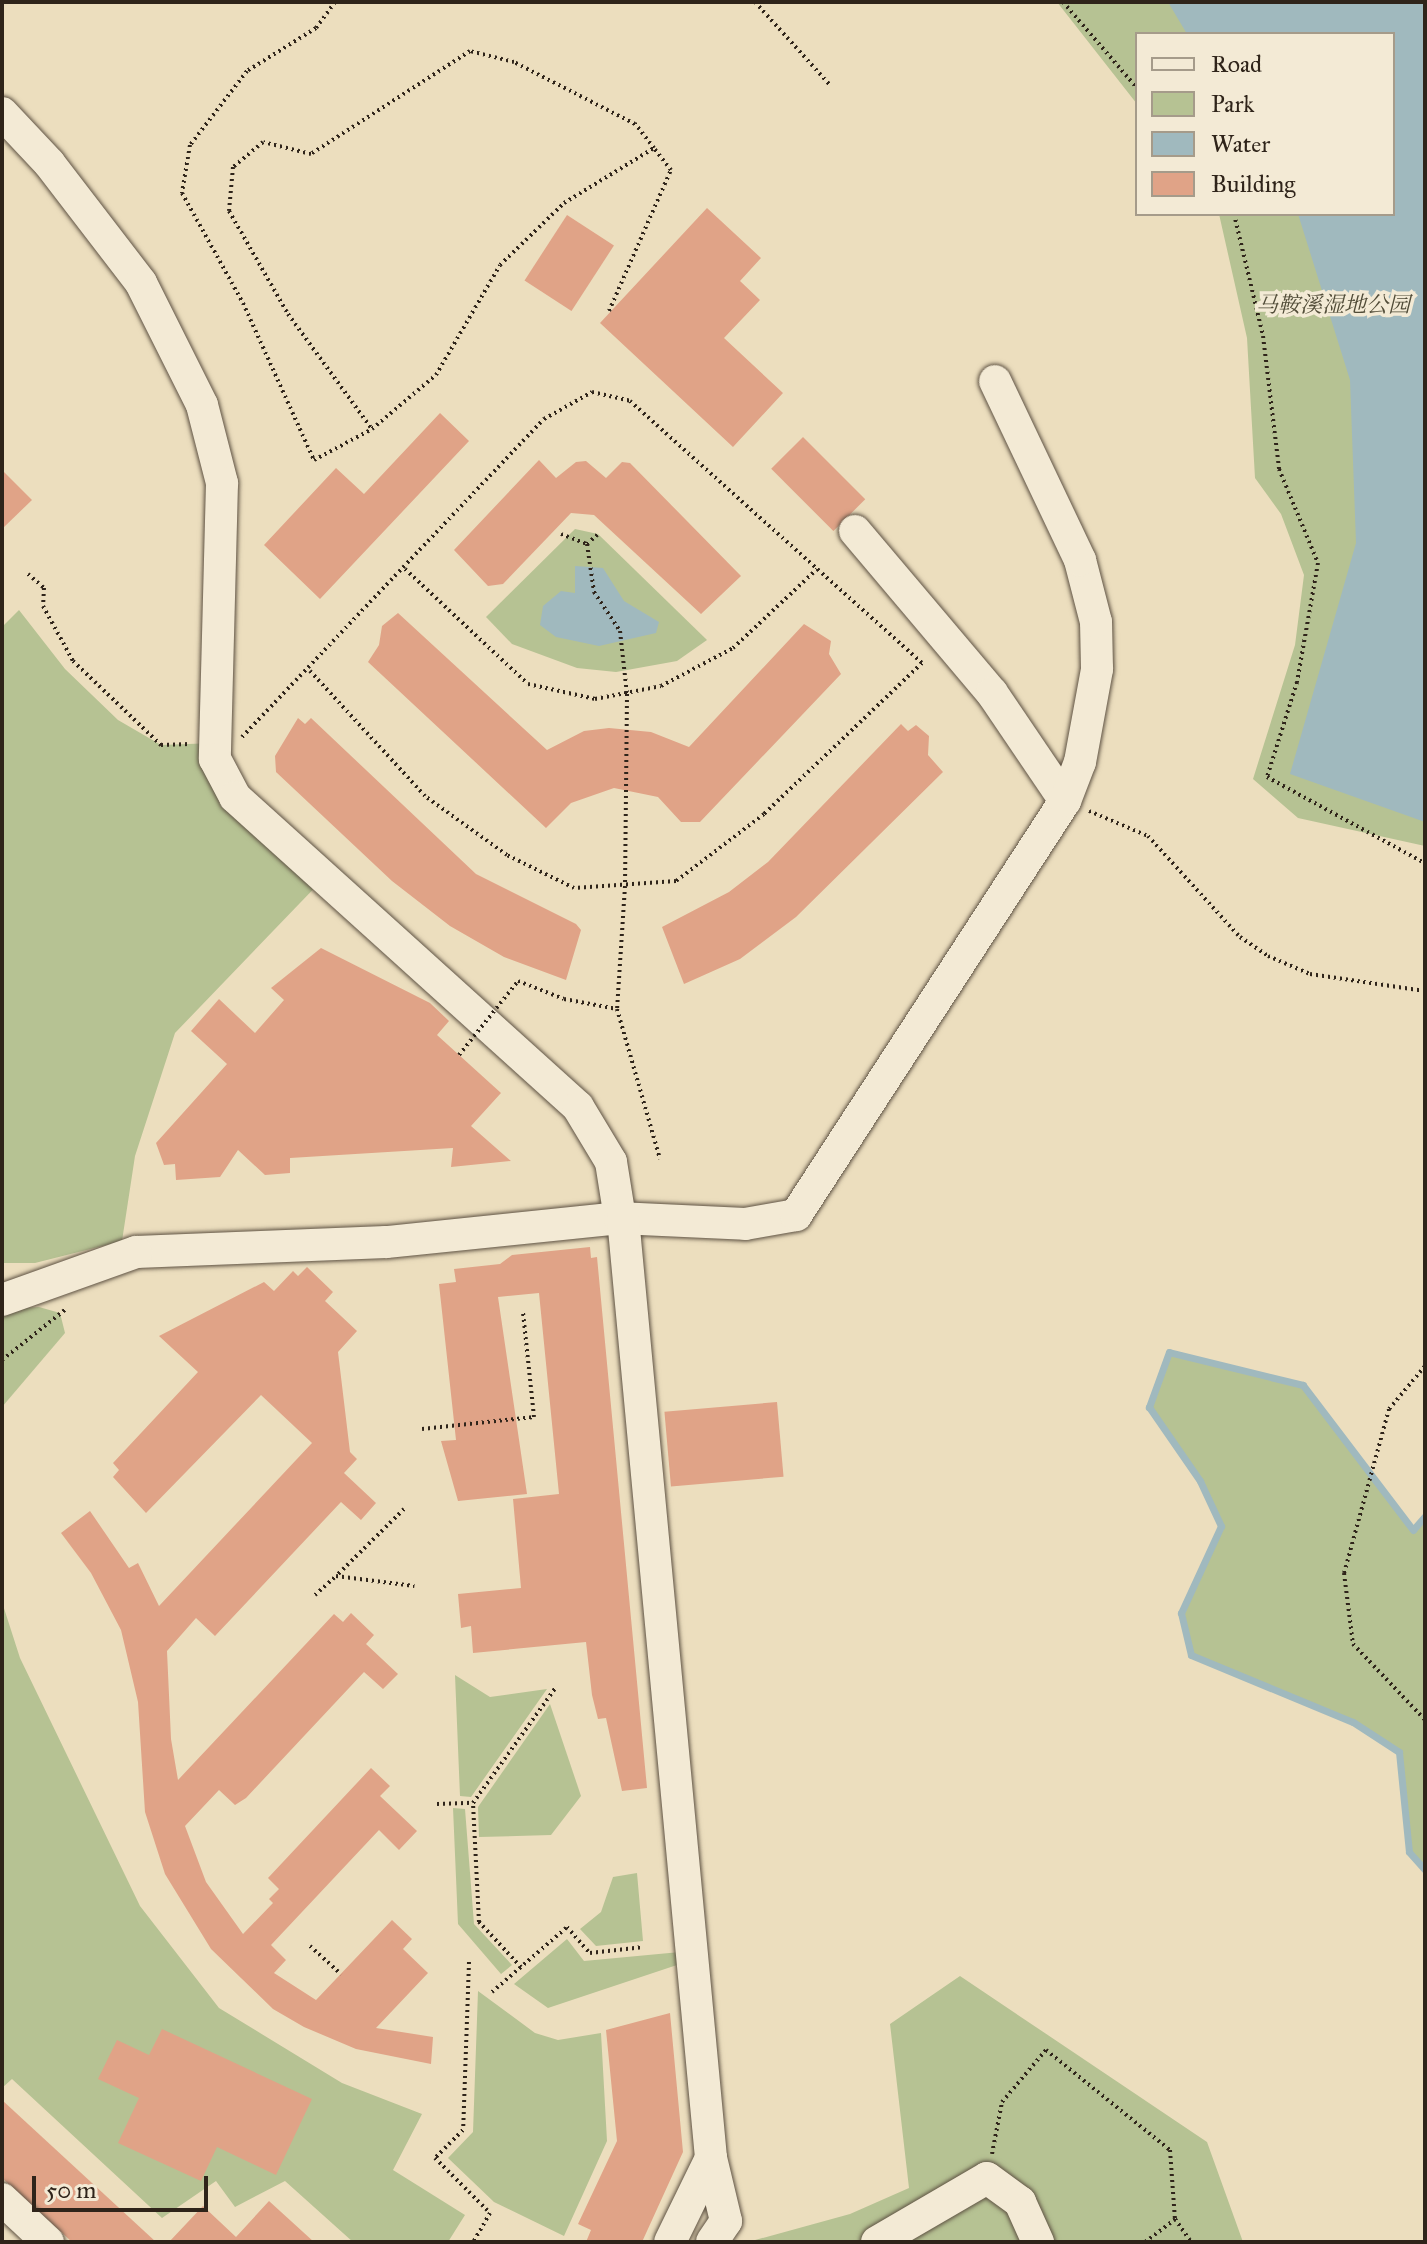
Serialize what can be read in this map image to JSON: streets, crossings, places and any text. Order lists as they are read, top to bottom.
{
  "parks": ["马鞍溪湿地公园"],
  "legend": [
    "Road",
    "Park",
    "Water",
    "Building"
  ],
  "scale_bar": "50 m"
}
